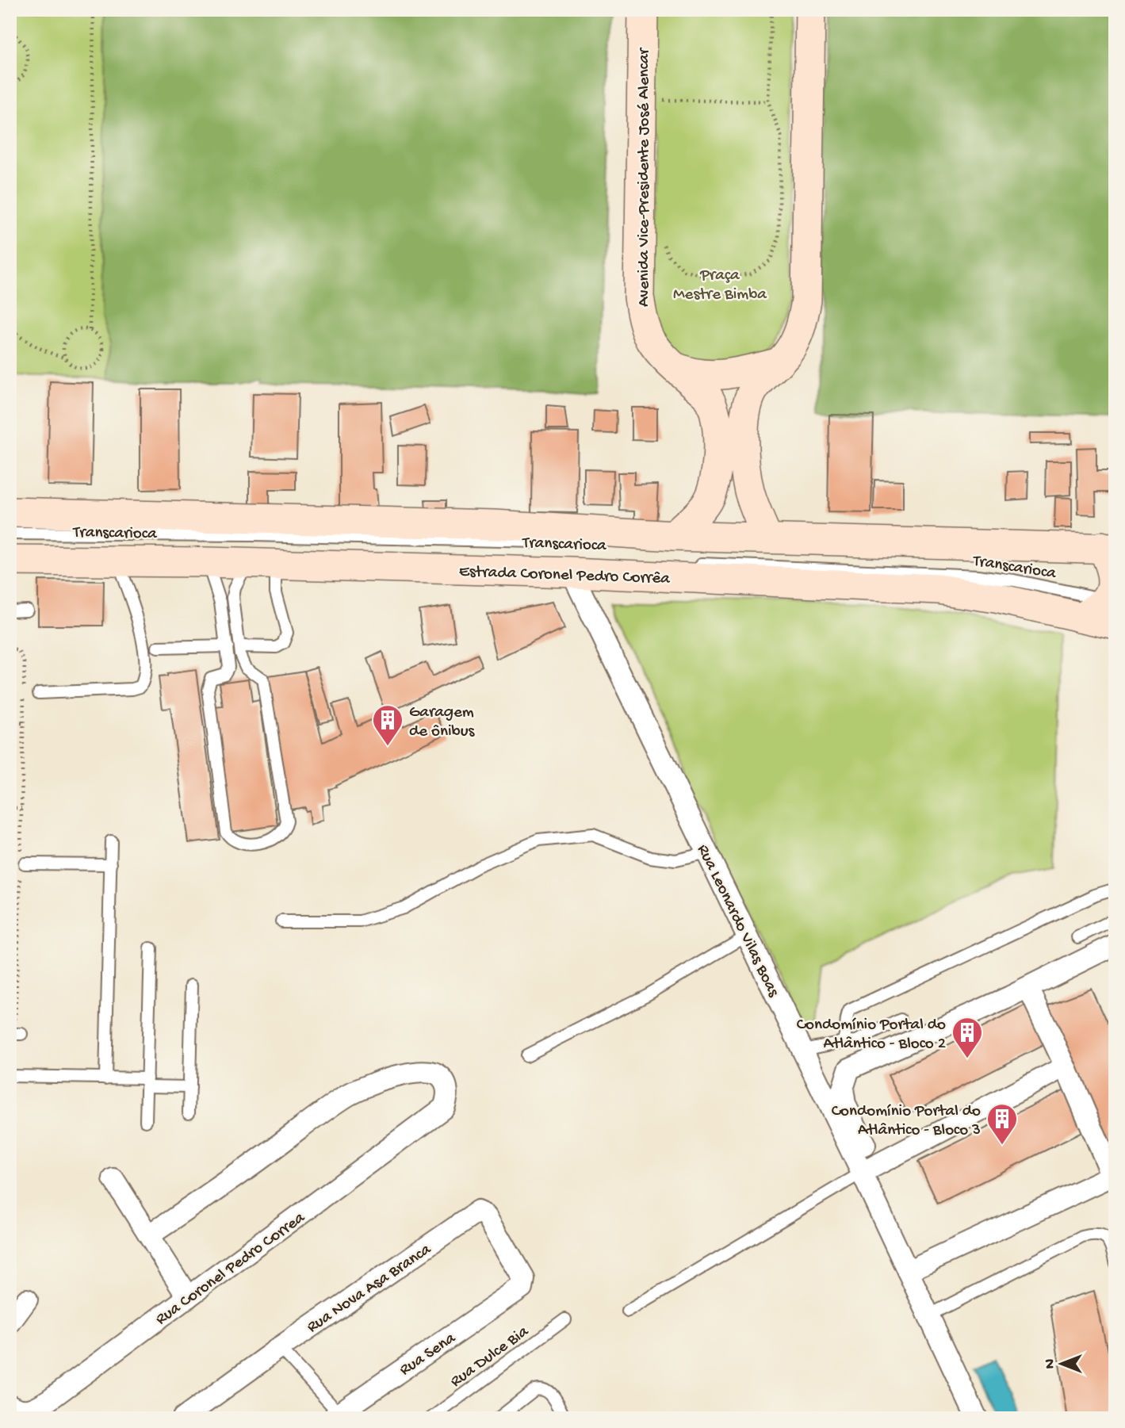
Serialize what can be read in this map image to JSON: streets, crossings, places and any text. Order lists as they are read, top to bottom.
{
  "streets": {
    "main road": ["Avenida Vice-Presidente José Alencar", "Estrada Coronel Pedro Corrêa"],
    "street": [
      "Rua Leonardo Vilas Boas",
      "Rua Coronel Pedro Correa",
      "Rua Nova Asa Branca",
      "Rua Sena"
    ],
    "lane": ["Transcarioca", "Rua Dulce Bia"]
  },
  "crossings": [
    ["Transcarioca", "Estrada Coronel Pedro Corrêa"],
    ["Estrada Coronel Pedro Corrêa", "Rua Leonardo Vilas Boas"],
    ["Rua Nova Asa Branca", "Rua Sena"]
  ],
  "parks": ["Praça Mestre Bimba"],
  "places": {
    "building": ["Garagem de ônibus", "Condomínio Portal do Atlântico - Bloco 2", "Condomínio Portal do Atlântico - Bloco 3"]
  },
  "north": "left"
}
